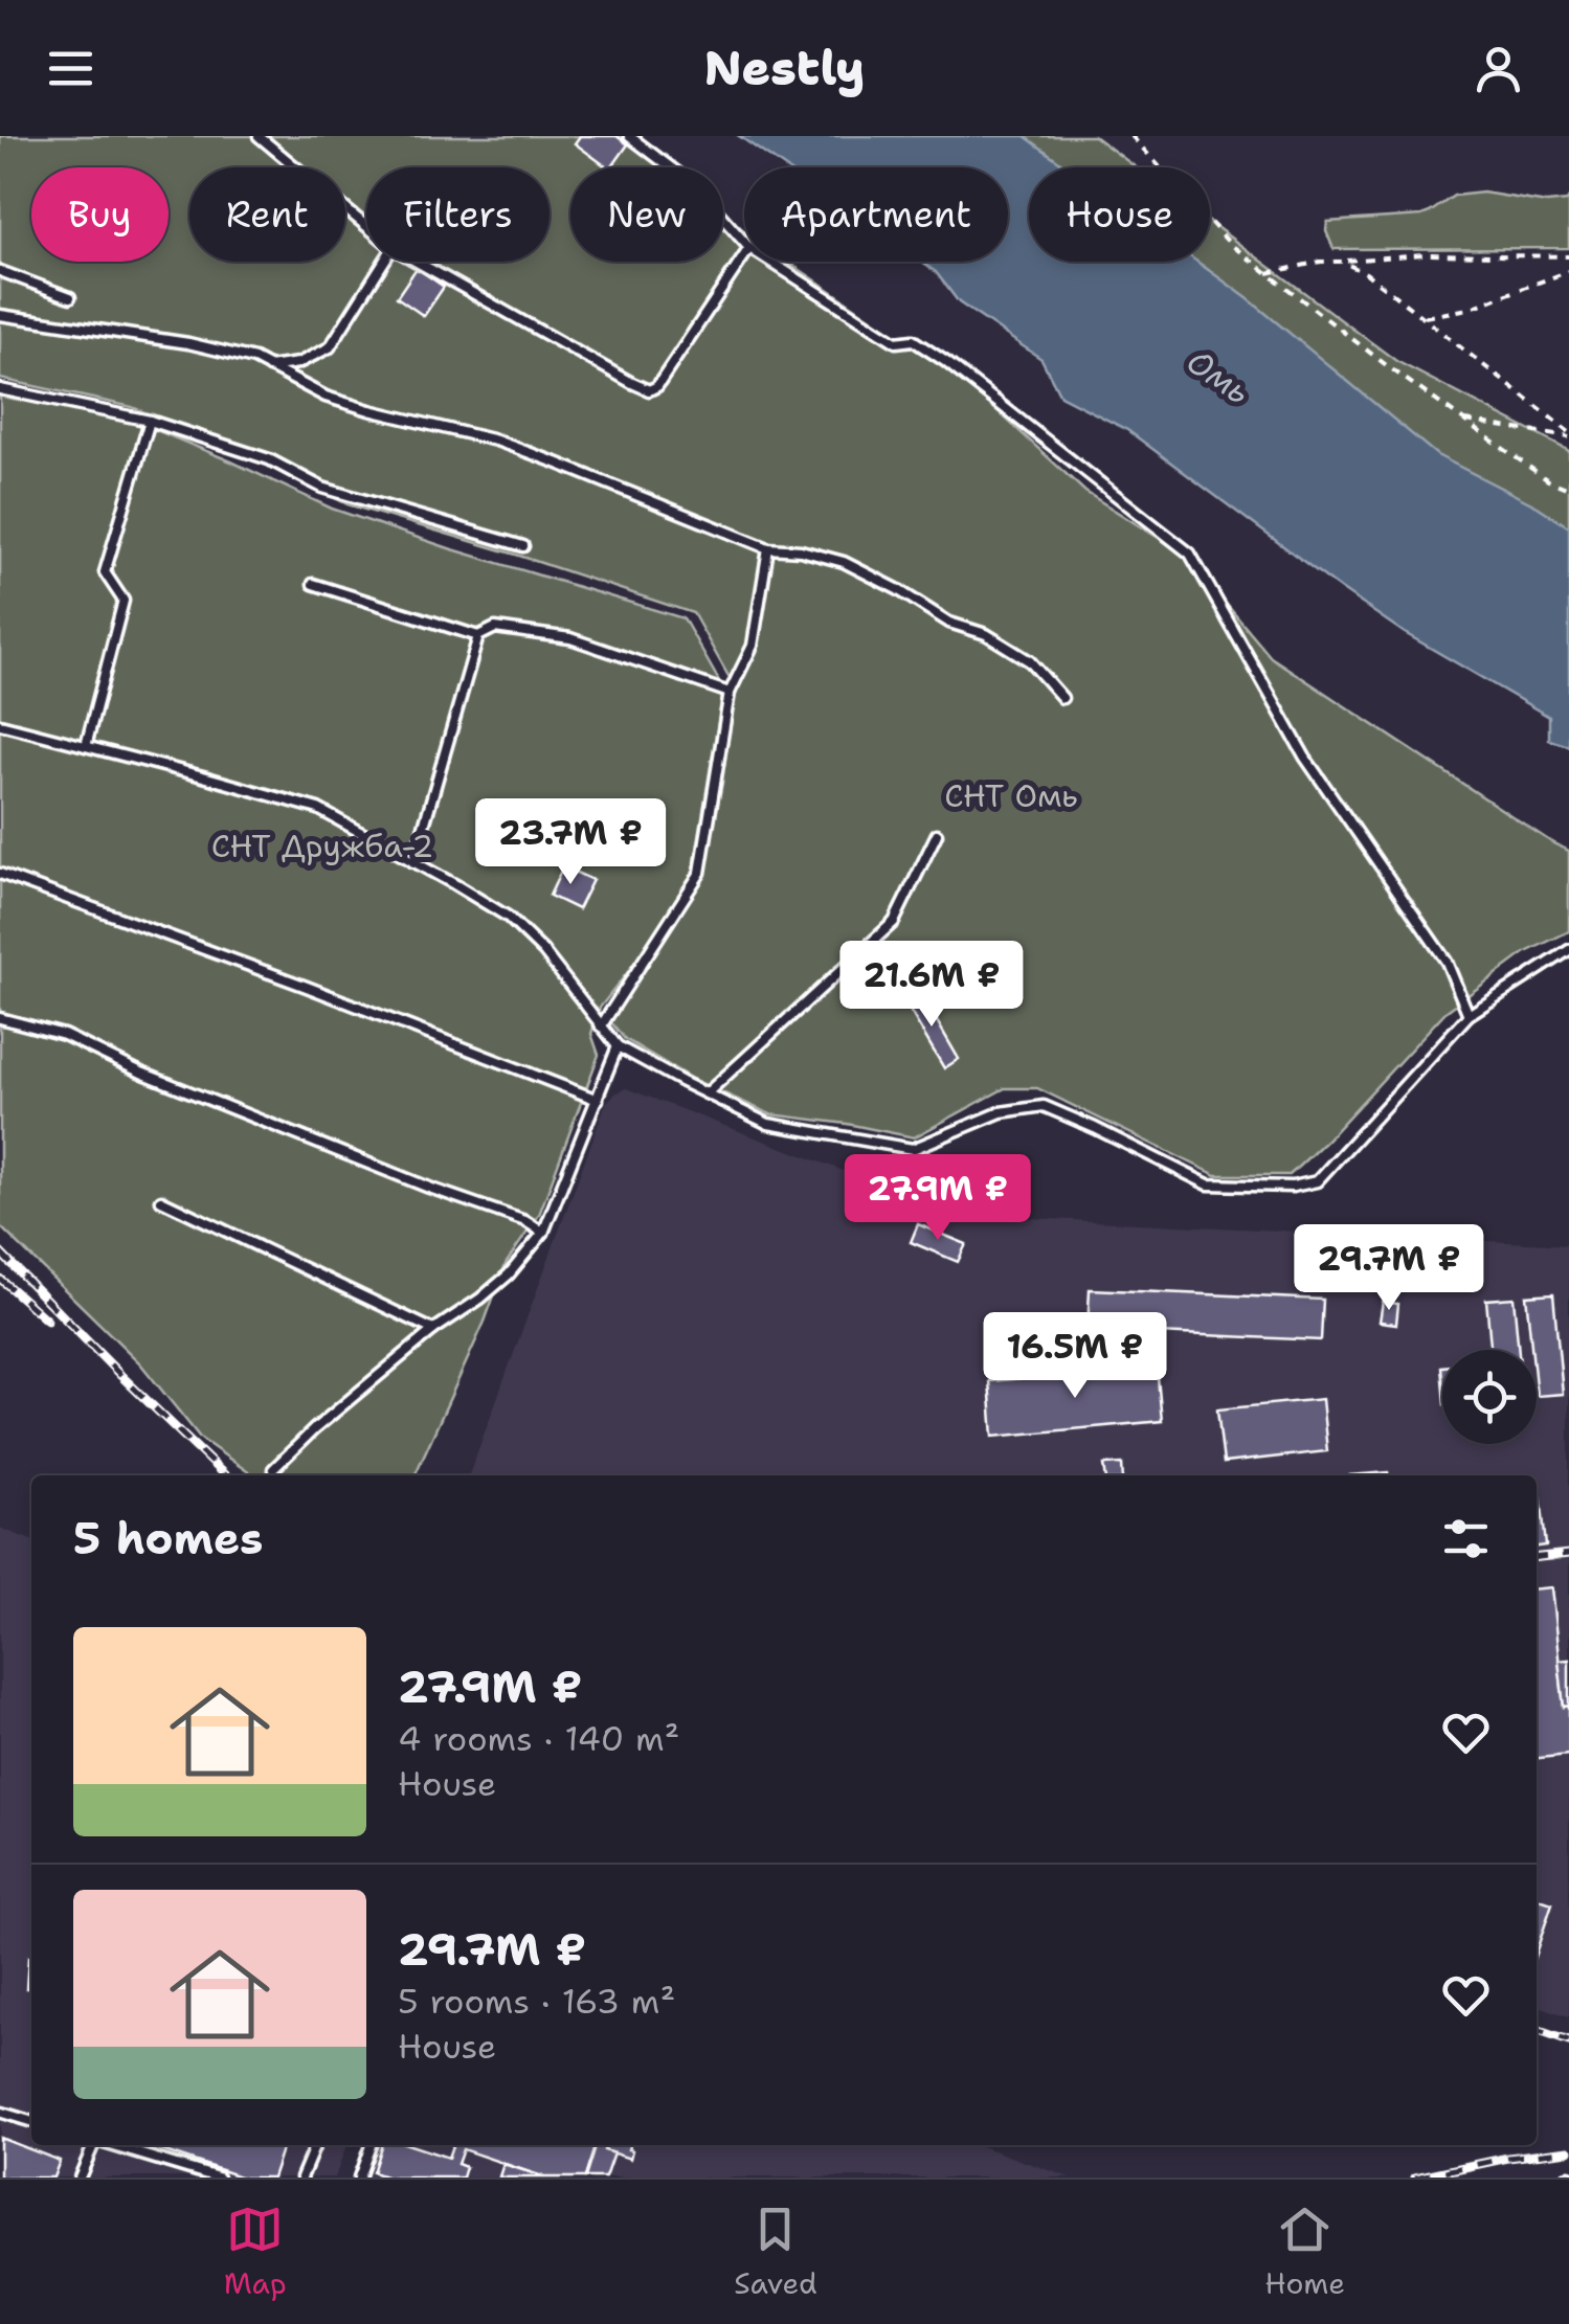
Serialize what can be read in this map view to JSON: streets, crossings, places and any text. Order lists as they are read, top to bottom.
{
  "water": ["Омь"],
  "parks": ["СНТ Омь", "СНТ Дружба-2"],
  "page": {
    "header": "Nestly",
    "chip": [
      "Buy",
      "Rent",
      "Filters",
      "New",
      "Apartment",
      "House"
    ],
    "price": [
      "23.7M ₽",
      "21.6M ₽",
      "27.9M ₽",
      "29.7M ₽",
      "16.5M ₽"
    ],
    "heading": "5 homes",
    "list": [
      {
        "name": "27.9M ₽",
        "note": "4 rooms · 140 m² · House"
      },
      {
        "name": "29.7M ₽",
        "note": "5 rooms · 163 m² · House"
      }
    ],
    "tabs": ["Map", "Saved", "Home"]
  }
}
